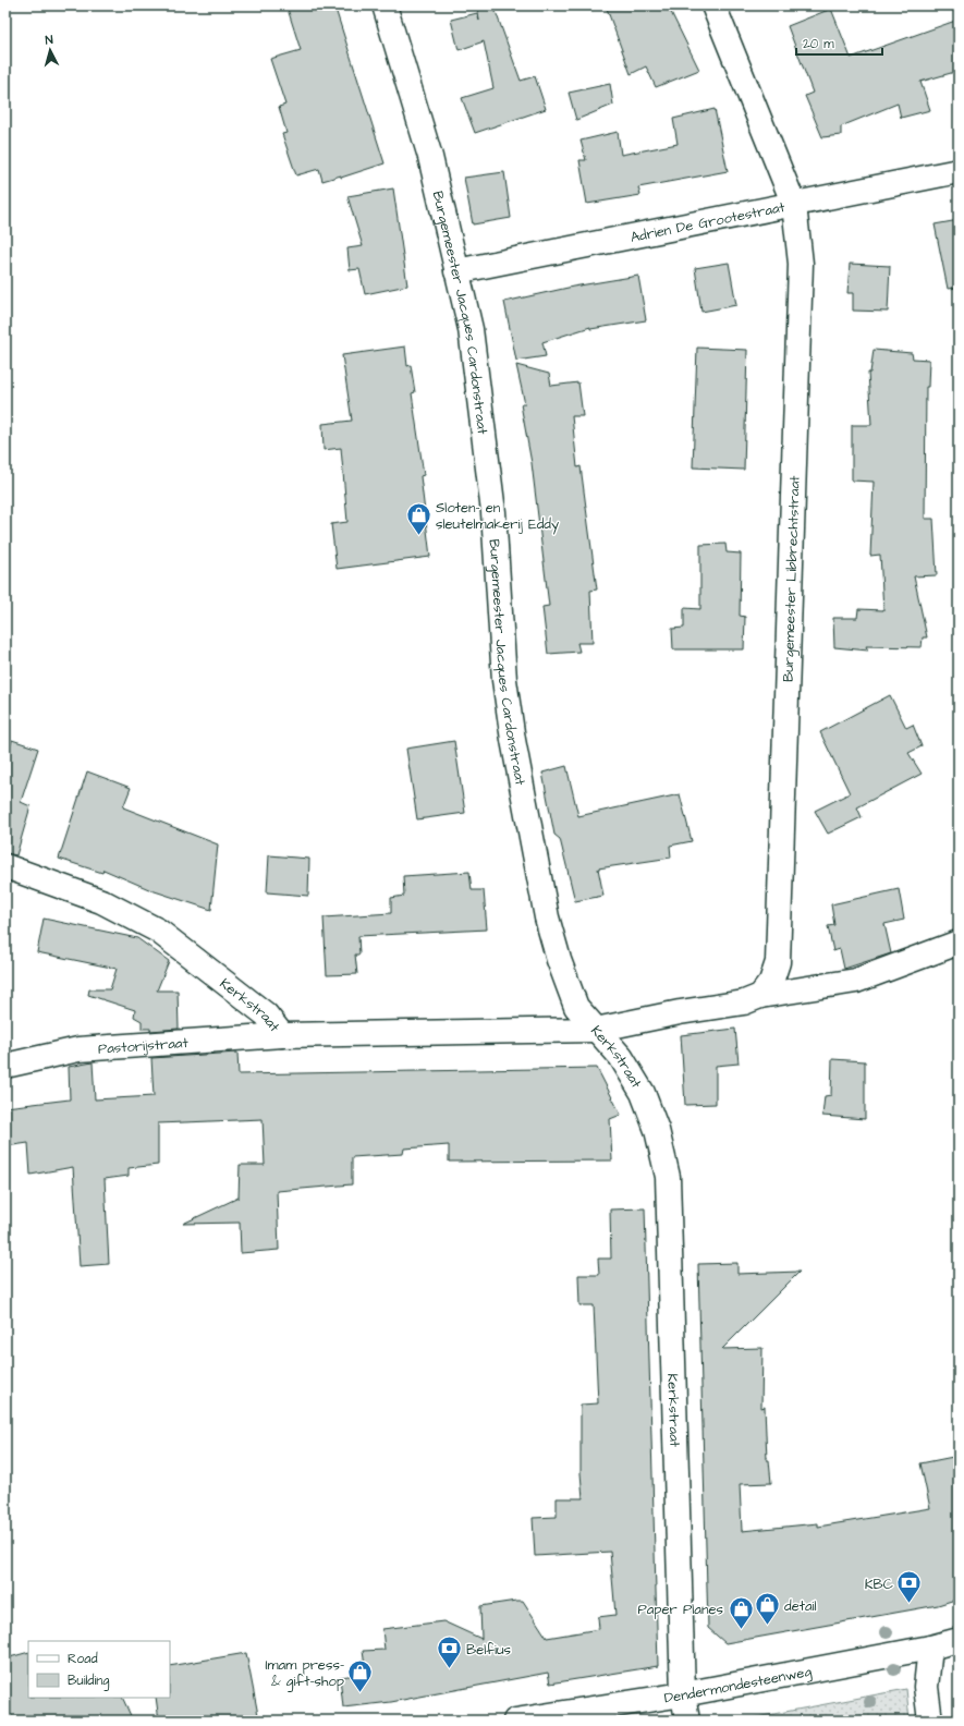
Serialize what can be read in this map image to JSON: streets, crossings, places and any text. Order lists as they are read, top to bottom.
{
  "streets": {
    "street": [
      "Adrien De Grootestraat",
      "Burgemeester Jacques Cardonstraat",
      "Burgemeester Libbrechtstraat",
      "Kerkstraat",
      "Pastorijstraat",
      "Dendermondesteenweg"
    ]
  },
  "crossings": [
    ["Adrien De Grootestraat", "Burgemeester Jacques Cardonstraat"],
    ["Adrien De Grootestraat", "Burgemeester Libbrechtstraat"],
    ["Burgemeester Jacques Cardonstraat", "Kerkstraat"],
    ["Kerkstraat", "Pastorijstraat"],
    ["Kerkstraat", "Dendermondesteenweg"]
  ],
  "places": {
    "shop": [
      "Sloten- en sleutelmakerij Eddy",
      "detail",
      "Paper Planes",
      "Imam press- & gift-shop"
    ],
    "bank": ["KBC", "Belfius"]
  },
  "legend": ["Road", "Building"],
  "scale_bar": "20 m",
  "north": "top"
}
